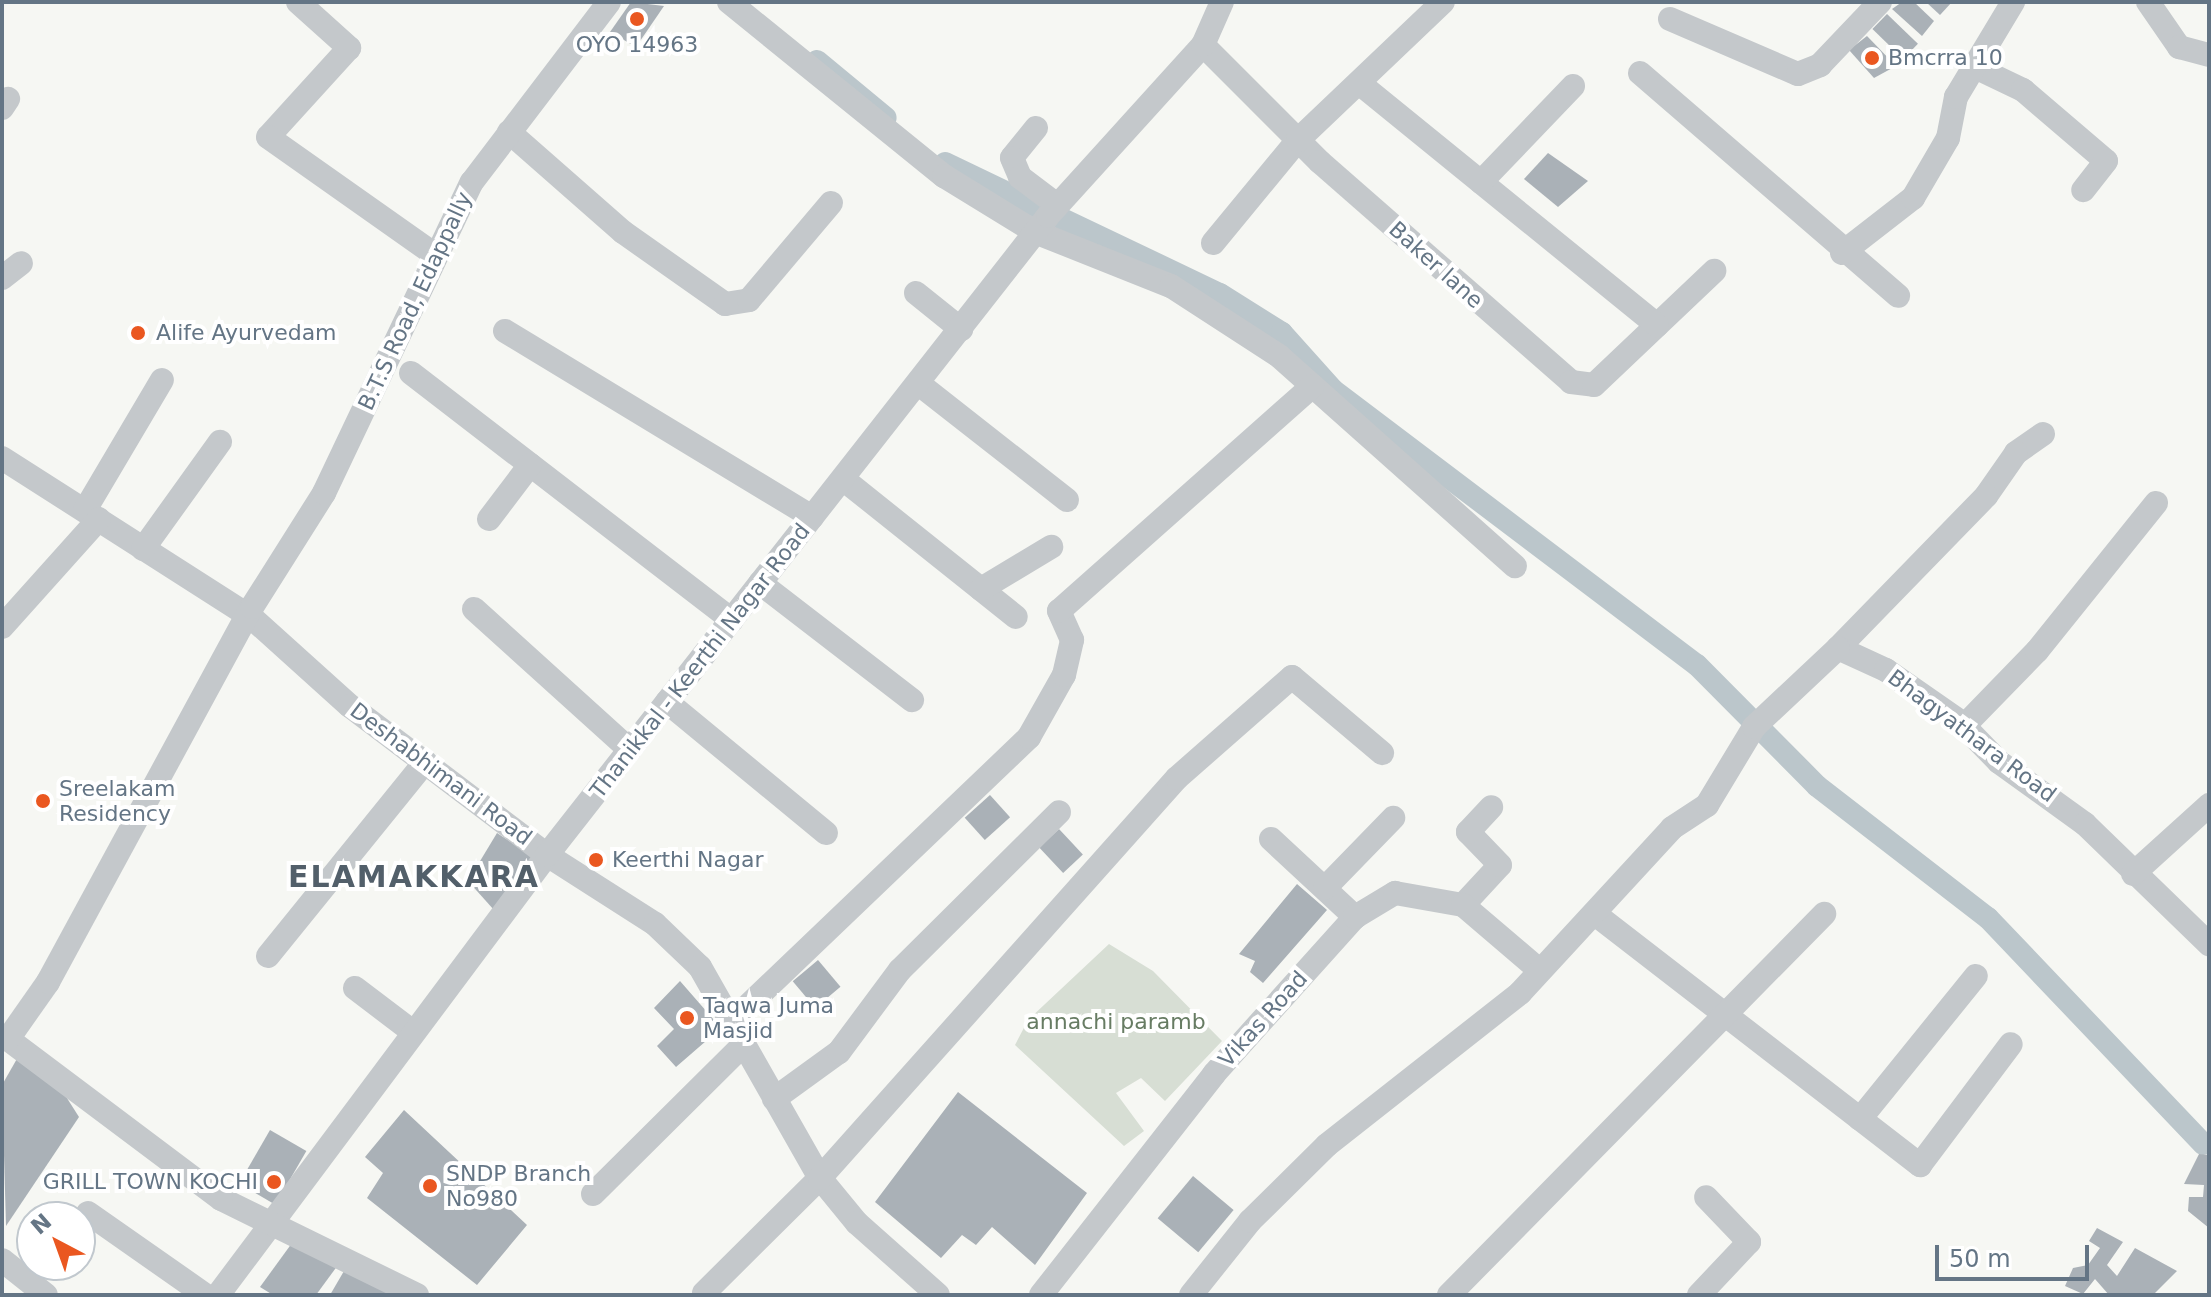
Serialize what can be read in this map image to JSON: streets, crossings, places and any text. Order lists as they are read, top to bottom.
{
  "streets": {
    "street": [
      "Baker lane",
      "B.T.S Road, Edappally",
      "Thanikkal - Keerthi Nagar Road",
      "Bhagyathara Road",
      "Deshabhimani Road",
      "Vikas Road"
    ]
  },
  "crossings": [
    ["Baker lane", "Thanikkal - Keerthi Nagar Road"],
    ["B.T.S Road, Edappally", "Deshabhimani Road"],
    ["Thanikkal - Keerthi Nagar Road", "Deshabhimani Road"]
  ],
  "districts": ["ELAMAKKARA"],
  "parks": ["annachi paramb"],
  "places": [
    "OYO 14963",
    "Bmcrra 10",
    "Alife Ayurvedam",
    "Sreelakam Residency",
    "Keerthi Nagar",
    "Taqwa Juma Masjid",
    "GRILL TOWN KOCHI",
    "SNDP Branch No980"
  ],
  "scale_bar": "50 m",
  "north": "top left"
}
